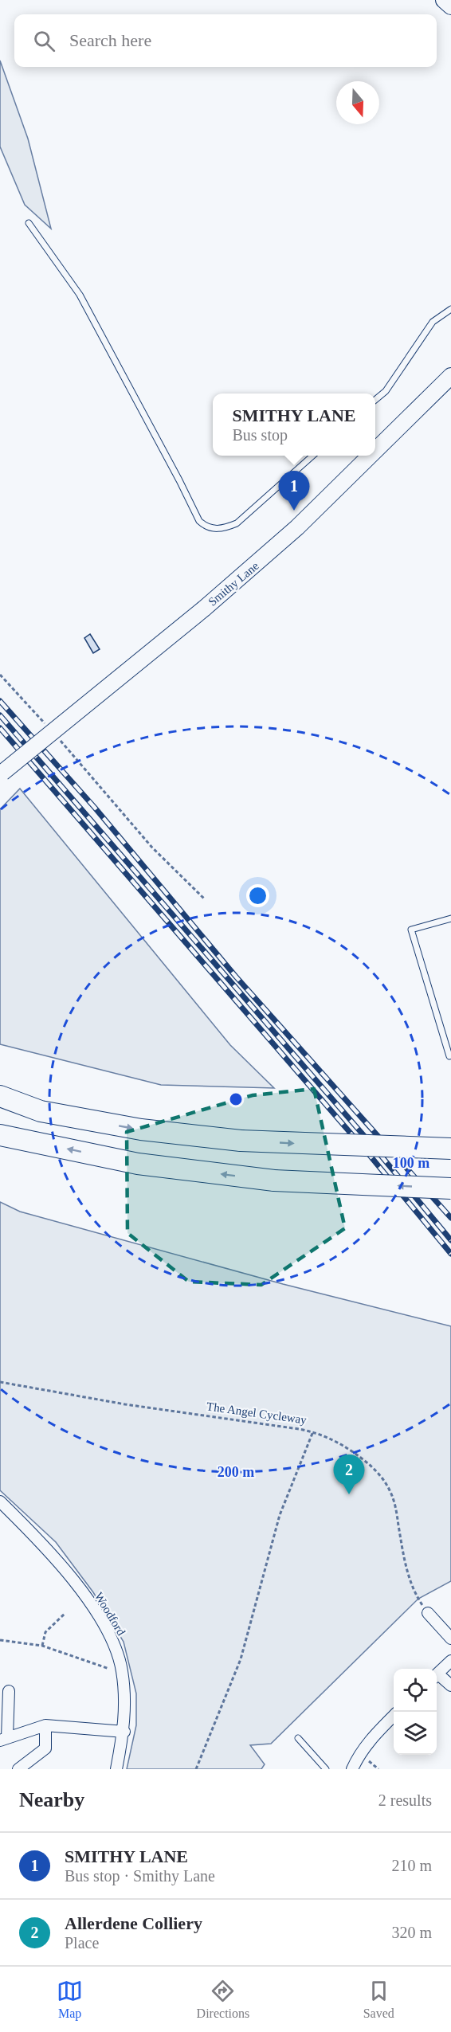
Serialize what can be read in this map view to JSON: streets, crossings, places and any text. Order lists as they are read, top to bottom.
{
  "streets": {
    "street": ["Smithy Lane", "Woodford"],
    "path": ["The Angel Cycleway"]
  },
  "north": "bottom",
  "page": {
    "search": "Search here",
    "popup": ["SMITHY LANE", "Bus stop"],
    "pins": ["1", "2"],
    "heading": ["Nearby", "2 results"],
    "list": [
      {
        "mark": "1",
        "name": "SMITHY LANE",
        "note": "Bus stop · Smithy Lane",
        "value": "210 m"
      },
      {
        "mark": "2",
        "name": "Allerdene Colliery",
        "note": "Place",
        "value": "320 m"
      }
    ],
    "nav": ["Map", "Directions", "Saved"]
  },
  "rings": ["100 m", "200 m"]
}
